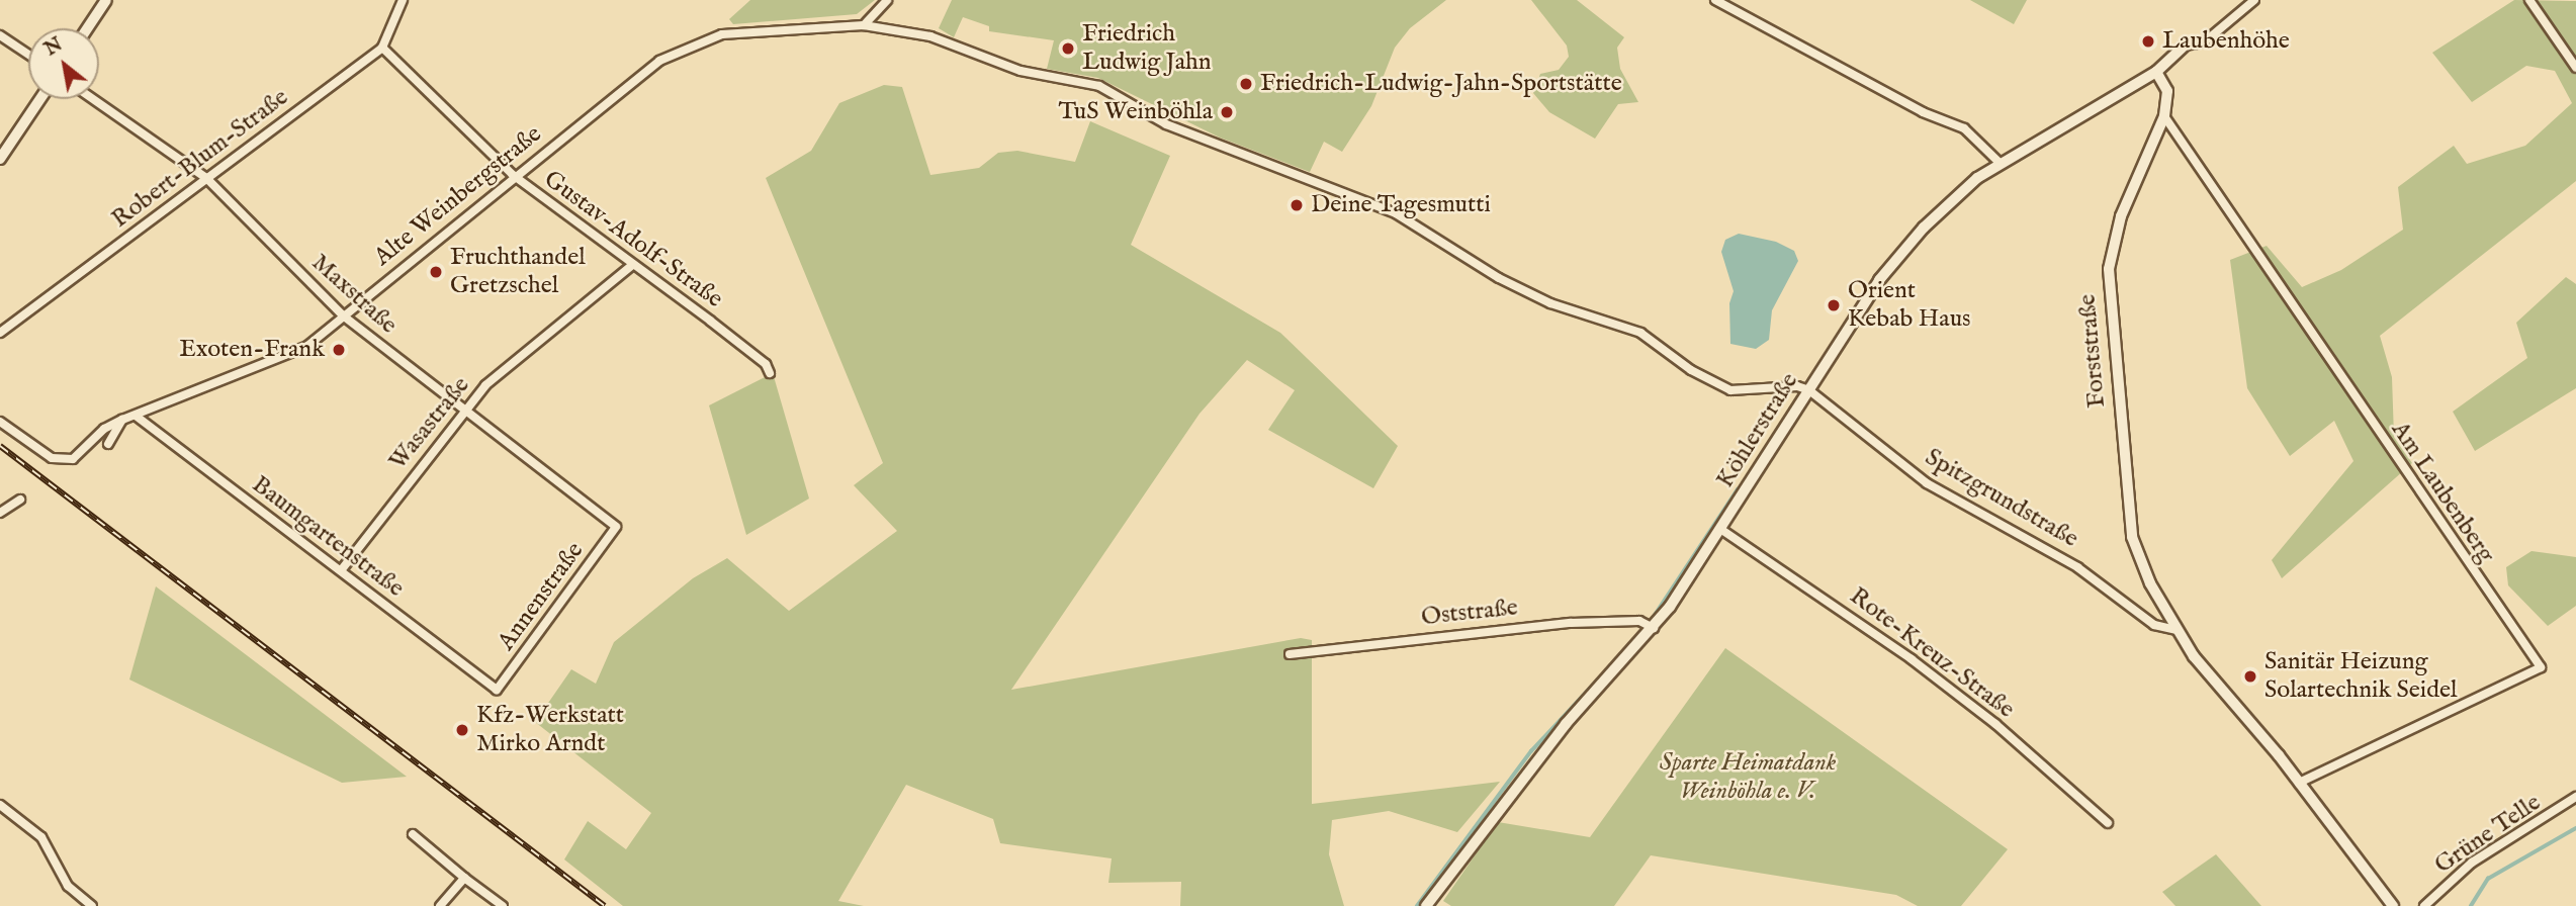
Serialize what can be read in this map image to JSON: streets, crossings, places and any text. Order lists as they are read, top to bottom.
{
  "streets": {
    "street": [
      "Robert-Blum-Straße",
      "Alte Weinbergstraße",
      "Gustav-Adolf-Straße",
      "Maxstraße",
      "Forststraße",
      "Wasastraße",
      "Köhlerstraße",
      "Am Laubenberg",
      "Spitzgrundstraße",
      "Baumgartenstraße",
      "Annenstraße",
      "Oststraße",
      "Rote-Kreuz-Straße",
      "Grüne Telle"
    ]
  },
  "crossings": [
    ["Robert-Blum-Straße", "Gustav-Adolf-Straße"],
    ["Robert-Blum-Straße", "Maxstraße"],
    ["Alte Weinbergstraße", "Gustav-Adolf-Straße"],
    ["Alte Weinbergstraße", "Maxstraße"],
    ["Alte Weinbergstraße", "Baumgartenstraße"],
    ["Gustav-Adolf-Straße", "Wasastraße"],
    ["Maxstraße", "Wasastraße"],
    ["Maxstraße", "Annenstraße"],
    ["Forststraße", "Köhlerstraße"],
    ["Forststraße", "Am Laubenberg"],
    ["Forststraße", "Spitzgrundstraße"],
    ["Wasastraße", "Baumgartenstraße"],
    ["Köhlerstraße", "Spitzgrundstraße"],
    ["Köhlerstraße", "Oststraße"],
    ["Köhlerstraße", "Rote-Kreuz-Straße"],
    ["Am Laubenberg", "Spitzgrundstraße"],
    ["Baumgartenstraße", "Annenstraße"]
  ],
  "parks": ["Sparte Heimatdank Weinböhla e. V."],
  "places": [
    "Laubenhöhe",
    "Friedrich Ludwig Jahn",
    "Friedrich-Ludwig-Jahn-Sportstätte",
    "TuS Weinböhla",
    "Deine Tagesmutti",
    "Fruchthandel Gretzschel",
    "Orient Kebab Haus",
    "Exoten-Frank",
    "Sanitär Heizung Solartechnik Seidel",
    "Kfz-Werkstatt Mirko Arndt"
  ],
  "north": "top left"
}
